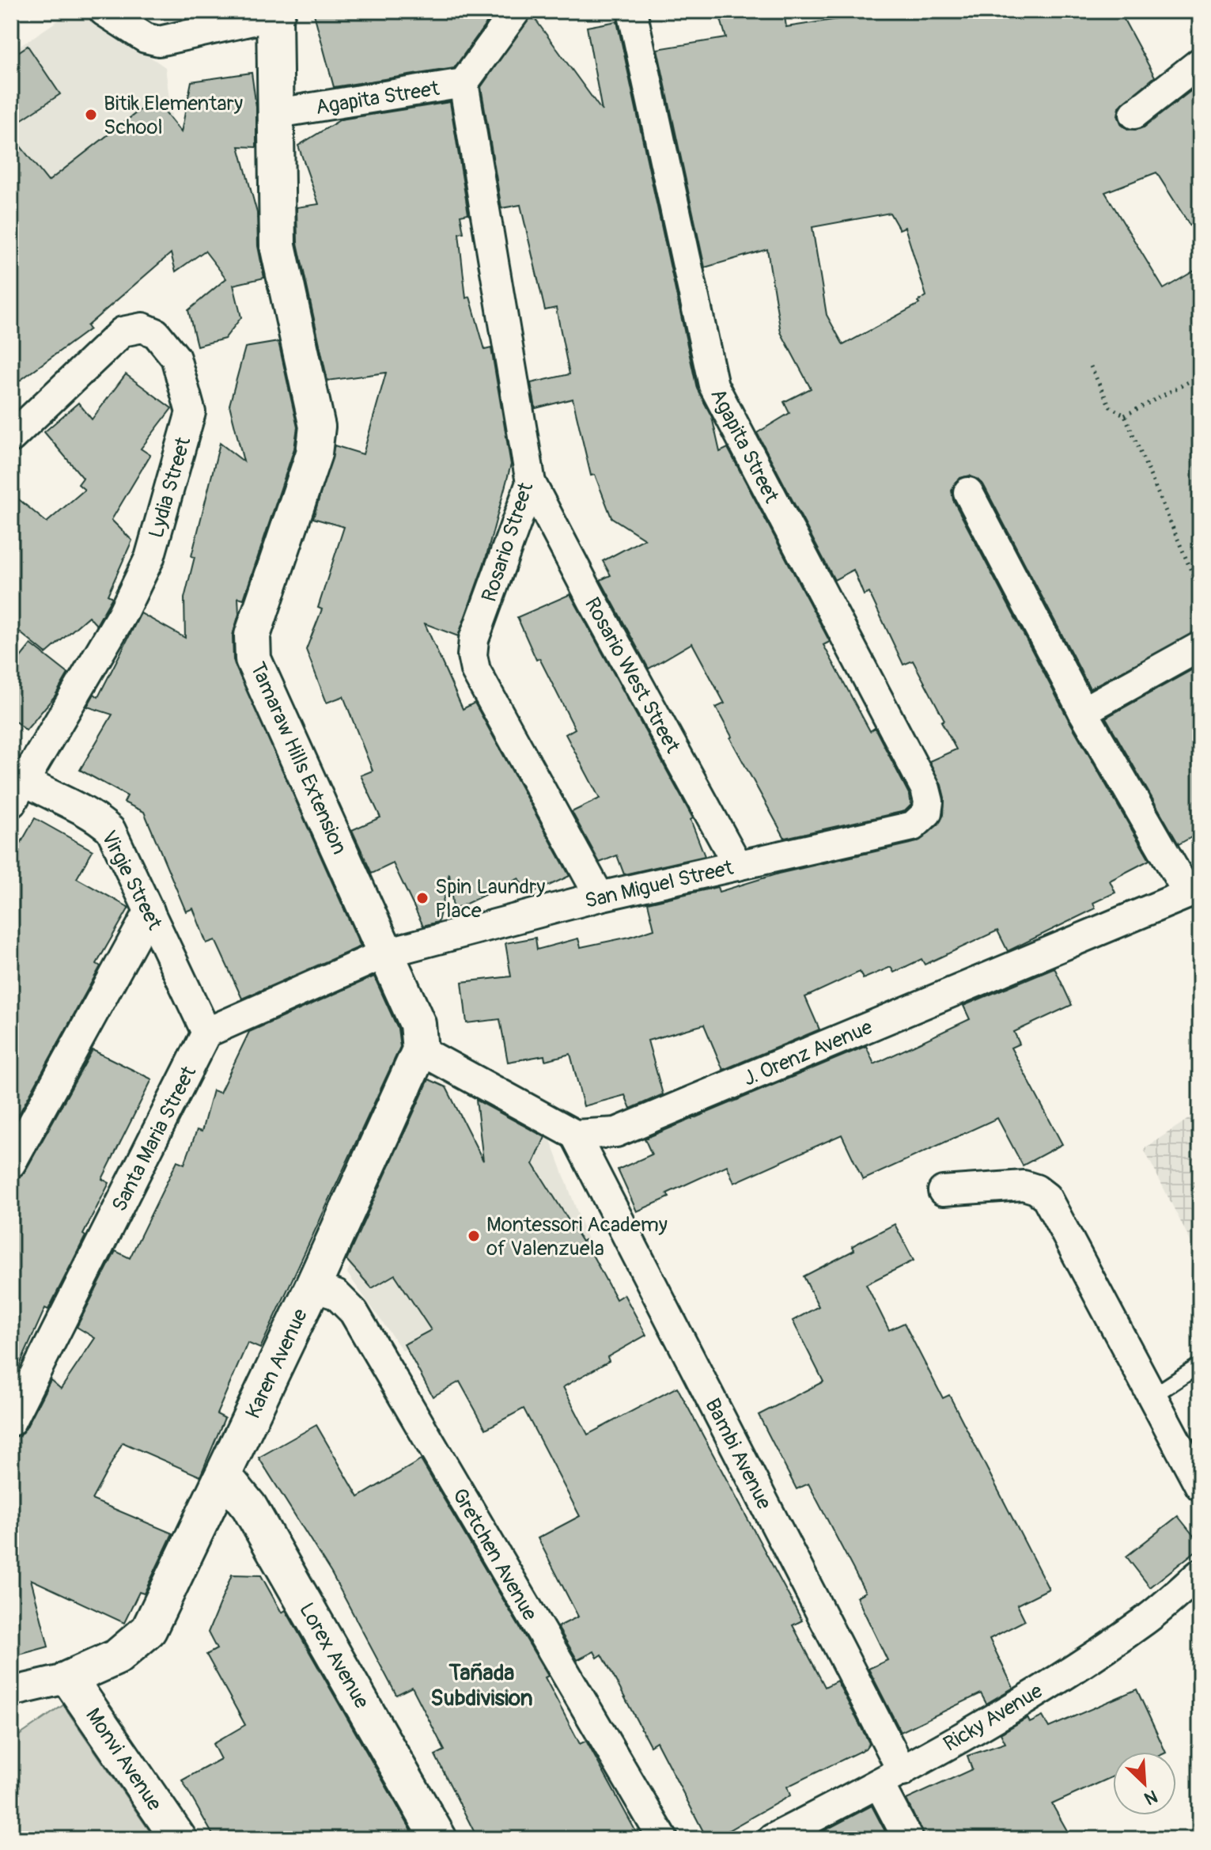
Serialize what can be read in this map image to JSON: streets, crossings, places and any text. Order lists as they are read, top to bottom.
{
  "streets": {
    "street": [
      "Agapita Street",
      "Lydia Street",
      "Rosario Street",
      "Rosario West Street",
      "Tamaraw Hills Extension",
      "Virgie Street",
      "San Miguel Street",
      "J. Orenz Avenue",
      "Santa Maria Street",
      "Karen Avenue",
      "Bambi Avenue",
      "Gretchen Avenue",
      "Lorex Avenue",
      "Ricky Avenue",
      "Monvi Avenue"
    ]
  },
  "crossings": [
    ["Agapita Street", "Rosario Street"],
    ["Agapita Street", "Tamaraw Hills Extension"],
    ["Agapita Street", "San Miguel Street"],
    ["Lydia Street", "Virgie Street"],
    ["Rosario Street", "Rosario West Street"],
    ["Rosario Street", "San Miguel Street"],
    ["Rosario West Street", "San Miguel Street"],
    ["Tamaraw Hills Extension", "San Miguel Street"],
    ["Virgie Street", "Santa Maria Street"],
    ["J. Orenz Avenue", "Bambi Avenue"],
    ["Karen Avenue", "Gretchen Avenue"],
    ["Karen Avenue", "Lorex Avenue"],
    ["Karen Avenue", "Monvi Avenue"],
    ["Bambi Avenue", "Ricky Avenue"]
  ],
  "districts": ["Tañada Subdivision"],
  "places": ["Bitik Elementary School", "Spin Laundry Place", "Montessori Academy of Valenzuela"],
  "north": "bottom right"
}
